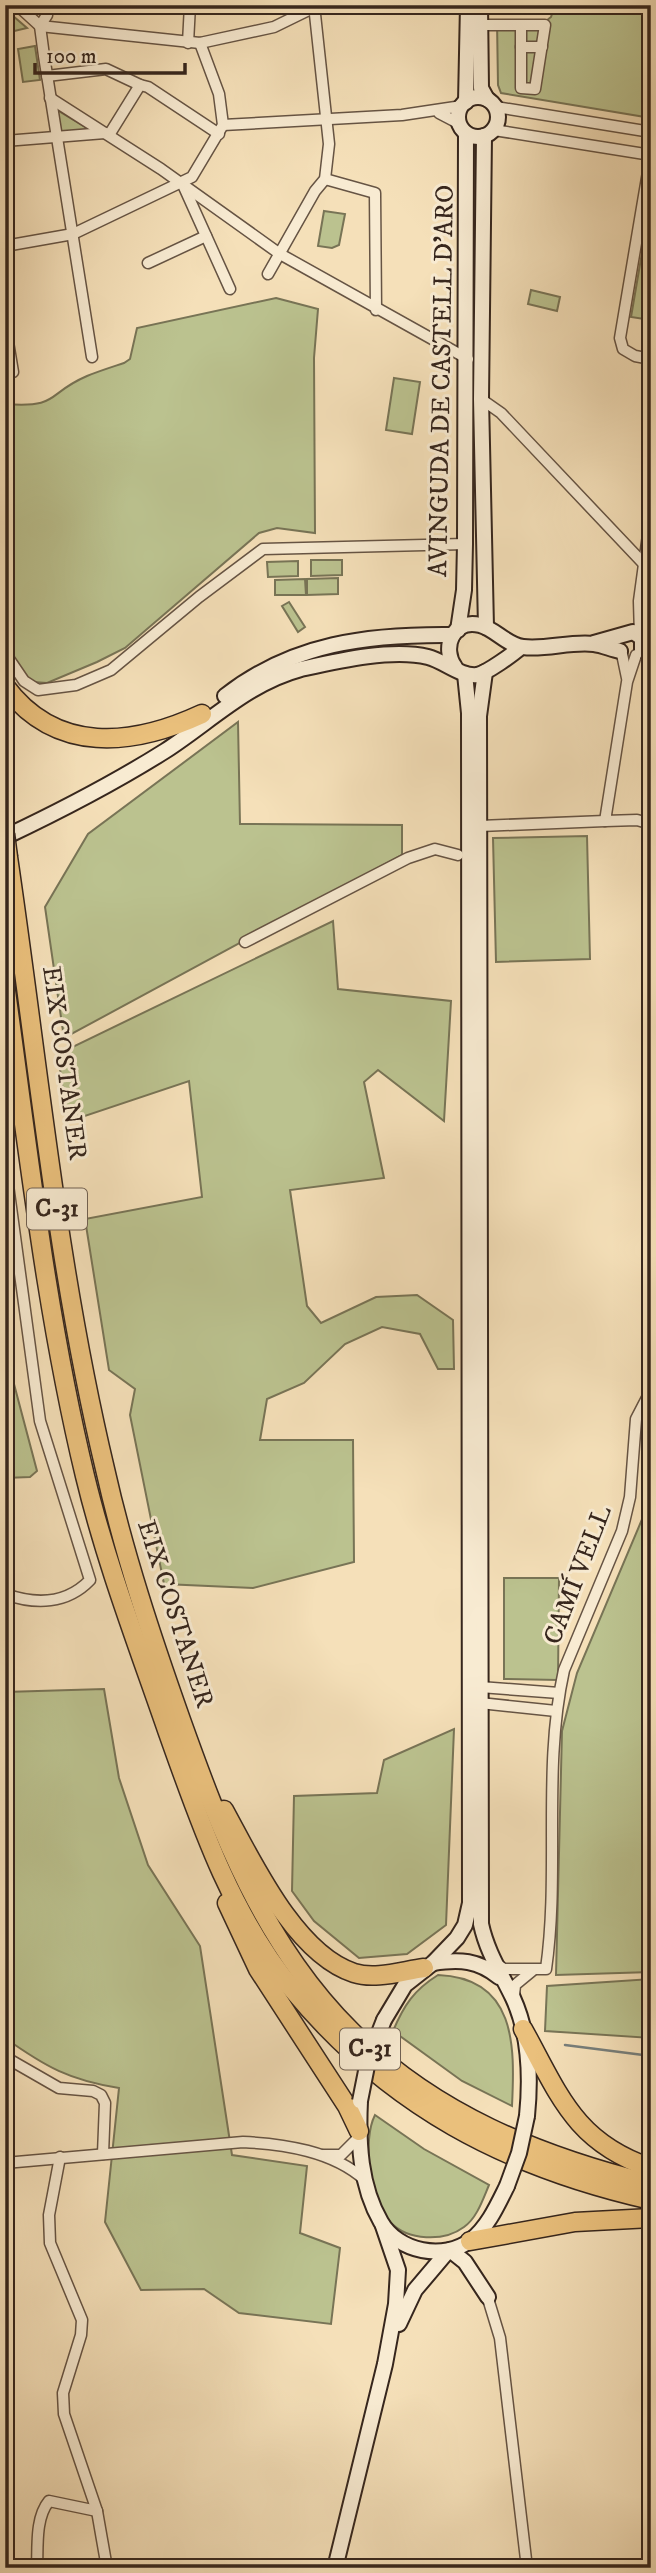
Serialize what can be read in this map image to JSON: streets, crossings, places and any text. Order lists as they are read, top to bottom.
{
  "streets": {
    "highway": ["EIX COSTANER", "C-31"],
    "street": ["AVINGUDA DE CASTELL D'ARO", "CAMÍ VELL"]
  },
  "crossings": [
    ["EIX COSTANER", "C-31"],
    ["C-31", "CAMÍ VELL"]
  ],
  "scale_bar": "100 m"
}
